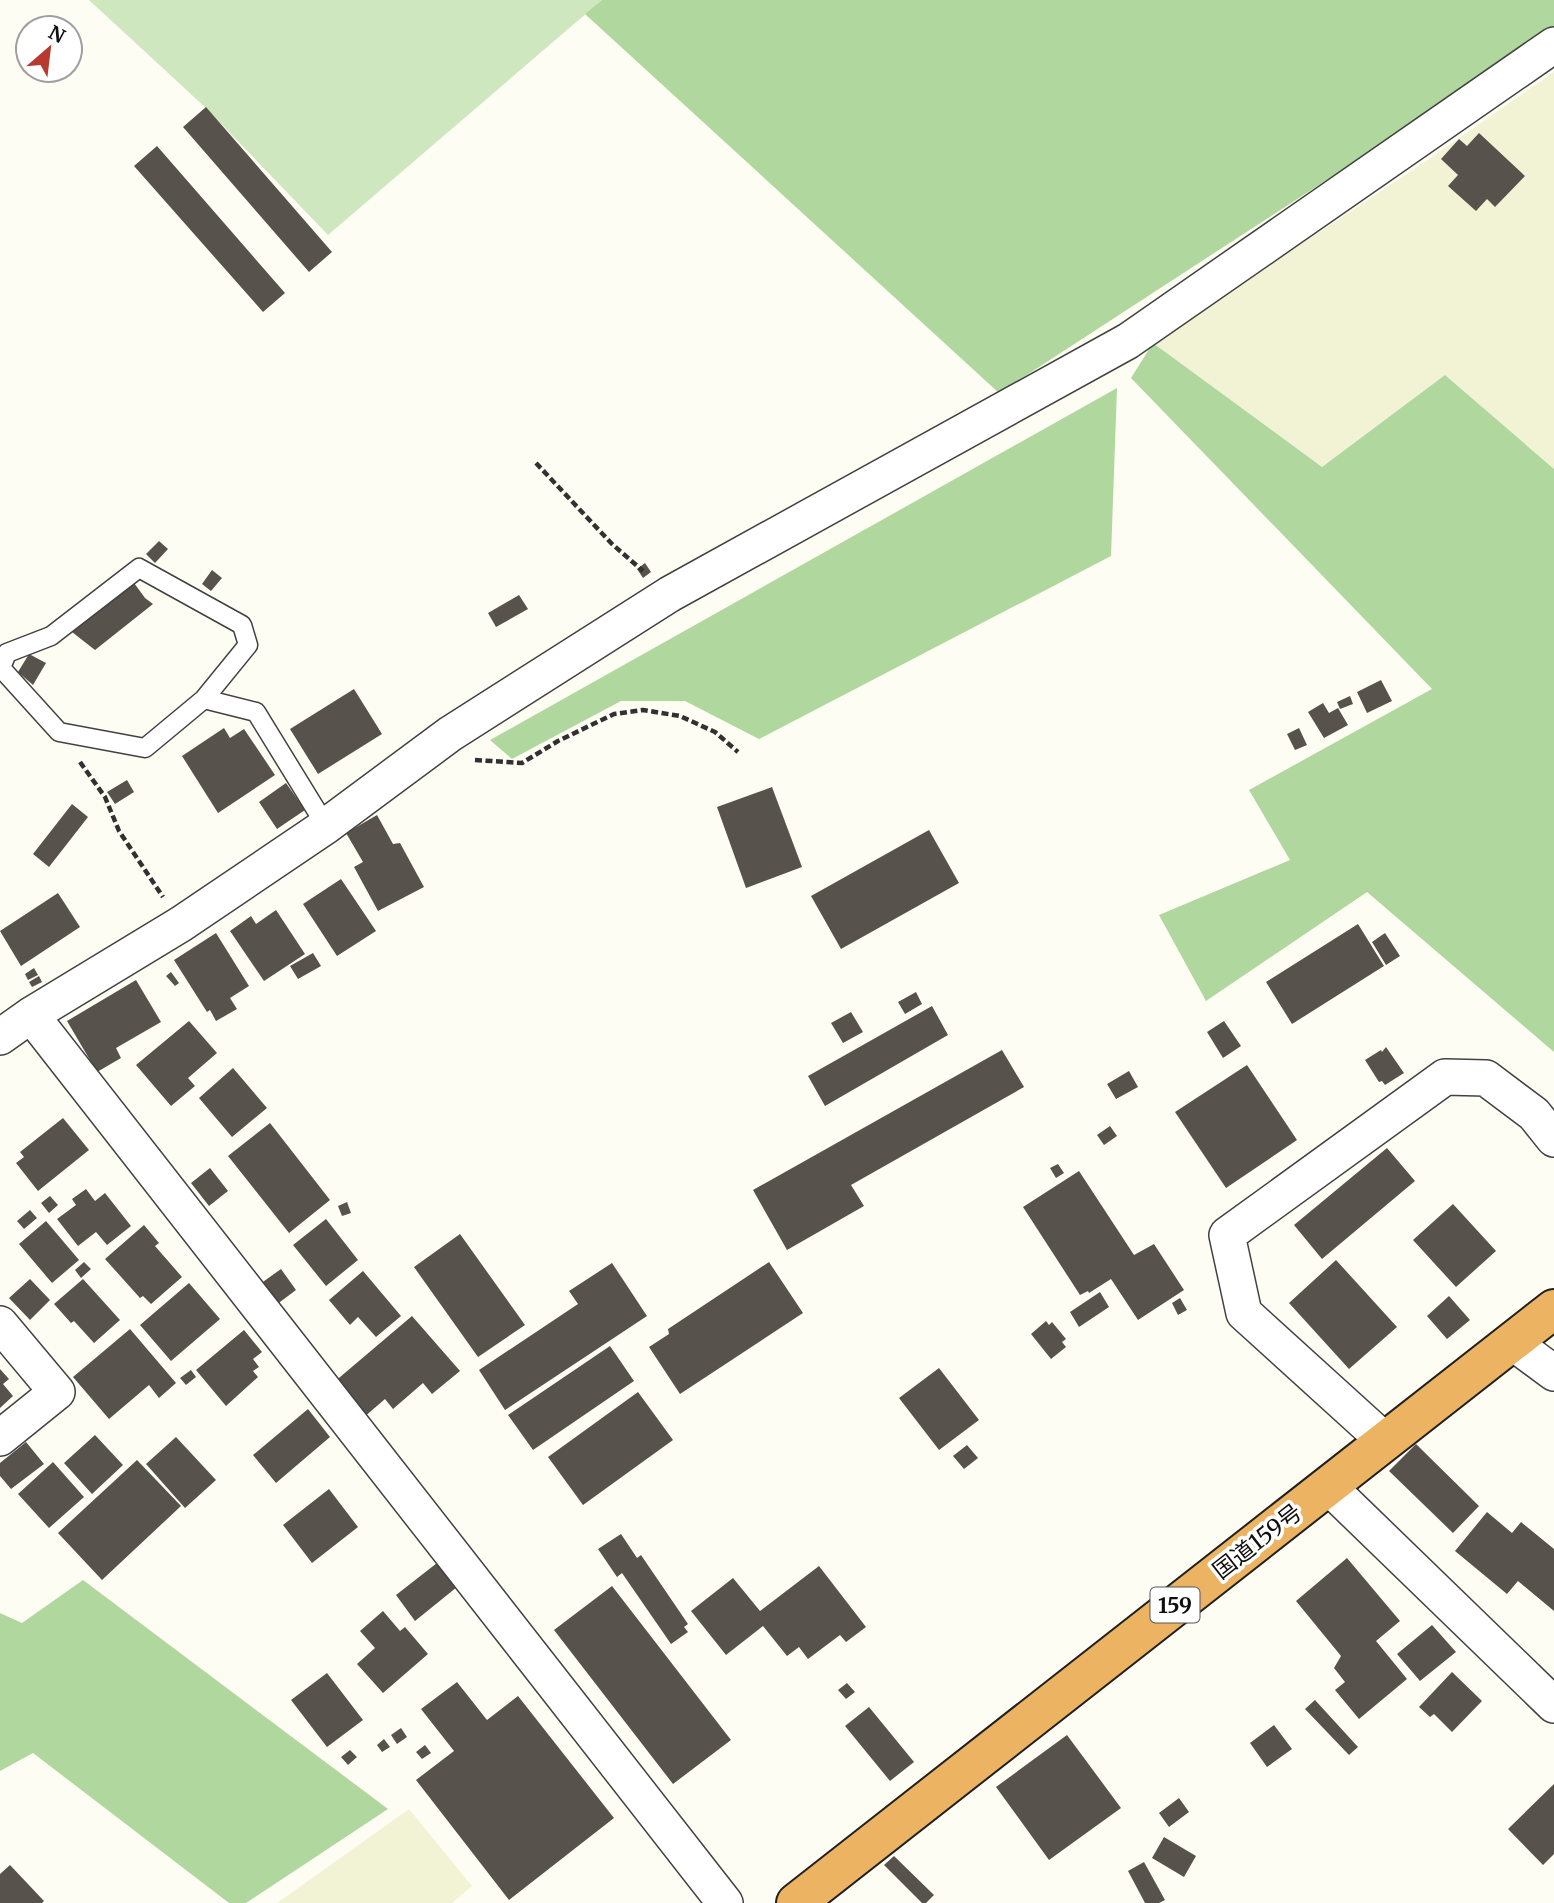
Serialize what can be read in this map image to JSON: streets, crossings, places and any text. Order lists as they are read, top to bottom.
{
  "streets": {
    "highway": ["国道159号", "159"]
  },
  "north": "top right"
}
